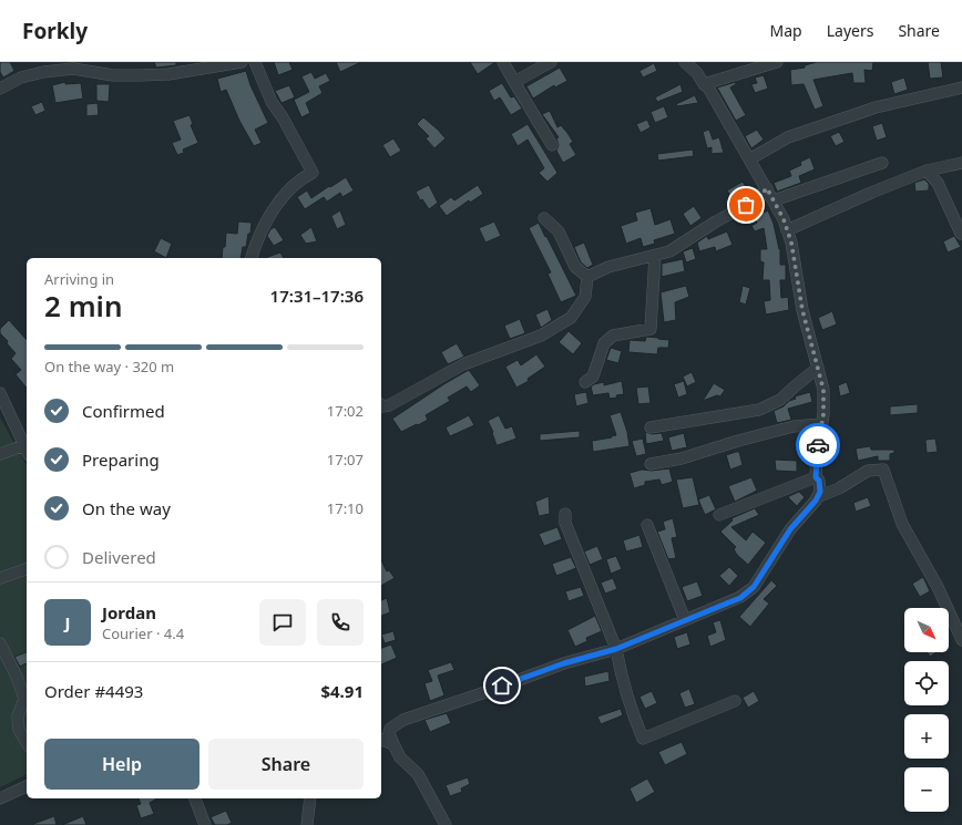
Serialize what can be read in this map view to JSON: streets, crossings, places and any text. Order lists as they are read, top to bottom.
{
  "north": "bottom right",
  "page": {
    "header": "Forkly",
    "nav": ["Map", "Layers", "Share"],
    "heading": ["2 min", "Arriving in", "17:31–17:36"],
    "panel": [
      "Jordan",
      "Courier · 4.4",
      "Order #4493",
      "$4.91"
    ],
    "bar": "On the way · 320 m",
    "list": [
      ["Confirmed", "17:02"],
      ["Preparing", "17:07"],
      ["On the way", "17:10"],
      "Delivered"
    ],
    "round": "J",
    "map_buttons": ["+", "−"],
    "buttons": ["Help", "Share"]
  }
}
